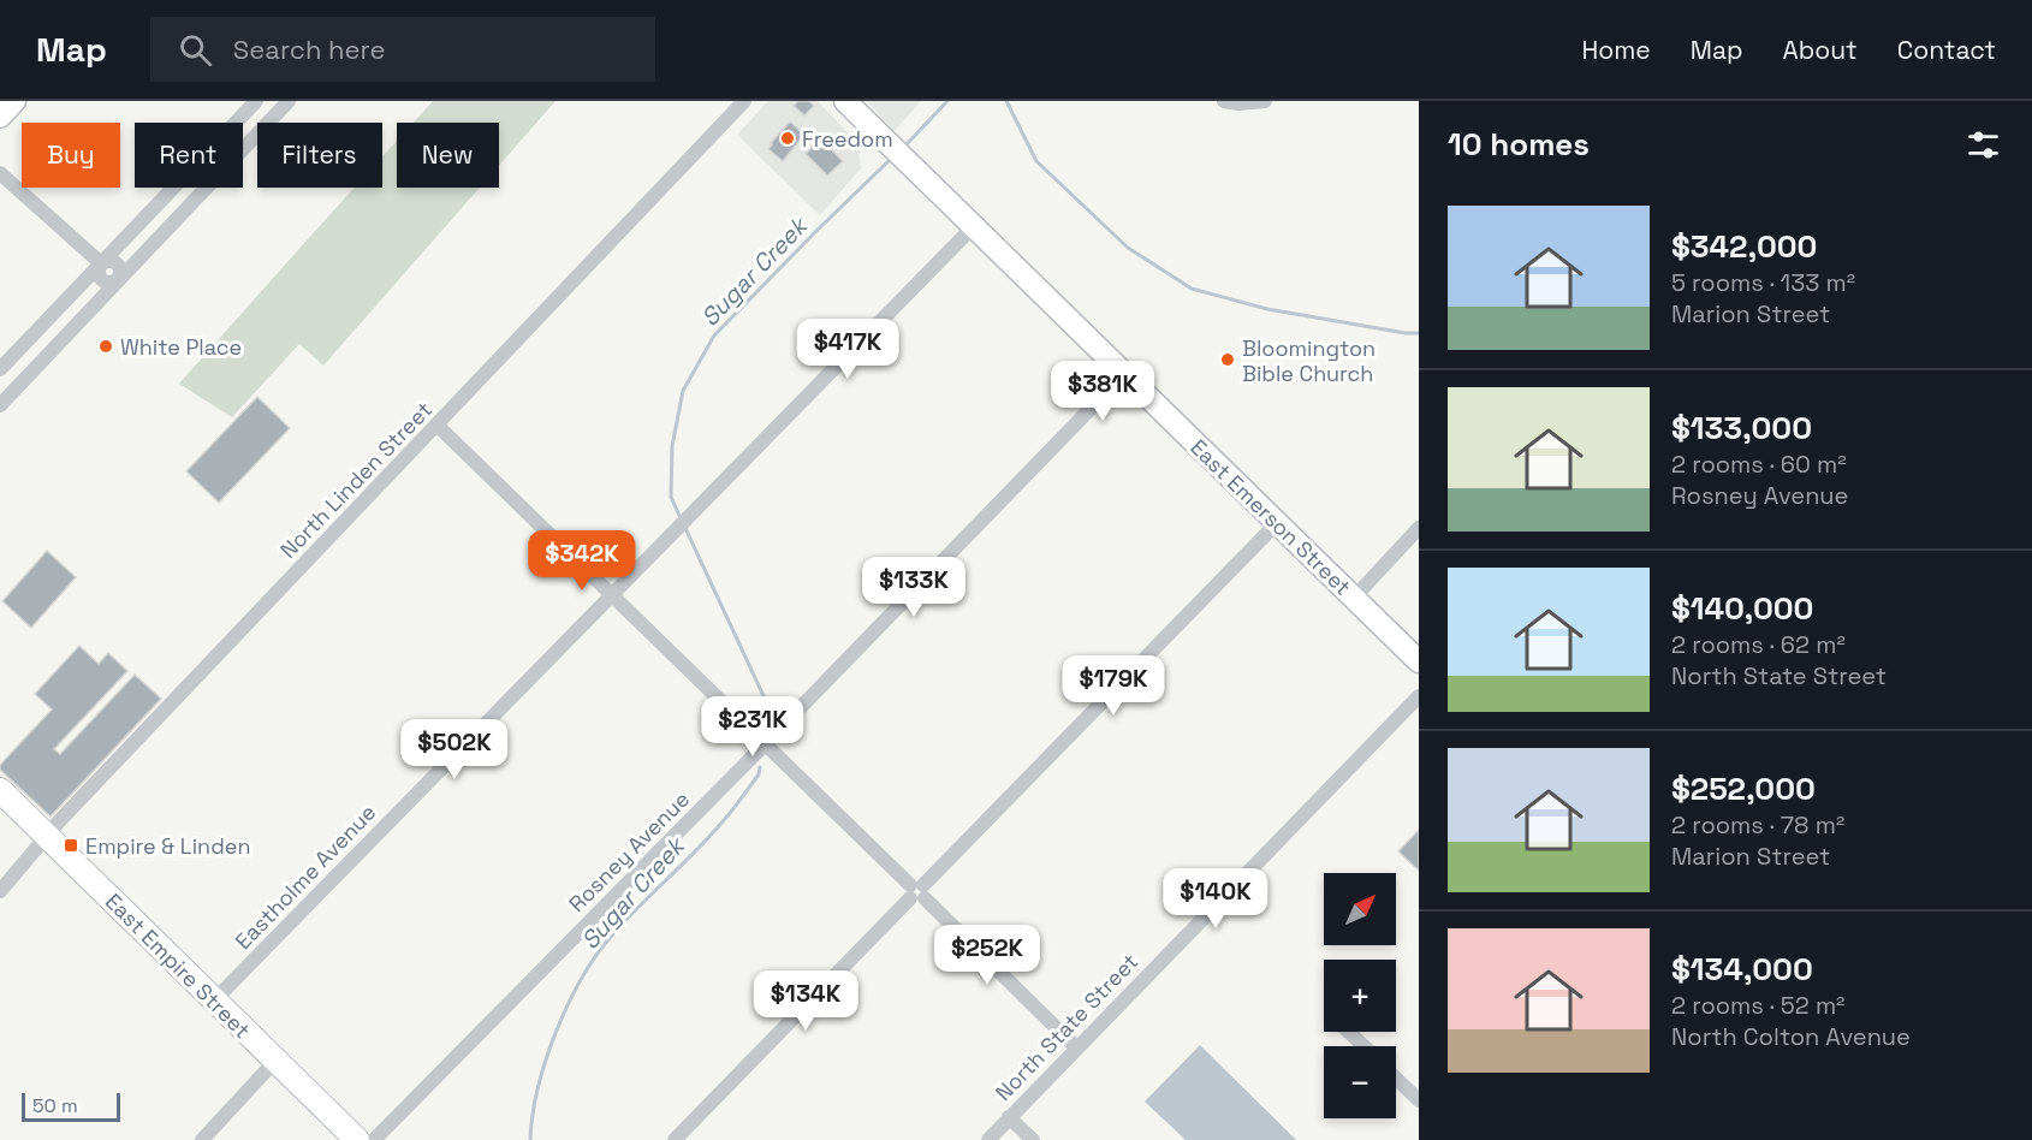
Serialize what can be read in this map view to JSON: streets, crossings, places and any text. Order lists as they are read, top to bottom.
{
  "streets": {
    "main road": ["East Emerson Street", "East Empire Street"],
    "street": [
      "North Linden Street",
      "Rosney Avenue",
      "Eastholme Avenue",
      "North State Street"
    ]
  },
  "crossings": [
    ["North Linden Street", "East Empire Street"],
    ["East Emerson Street", "Rosney Avenue"],
    ["East Emerson Street", "Eastholme Avenue"],
    ["Eastholme Avenue", "East Empire Street"]
  ],
  "water": ["Sugar Creek"],
  "places": {
    "other": ["Freedom", "White Place", "Bloomington Bible Church"],
    "transit": ["Empire & Linden"]
  },
  "scale_bar": "50 m",
  "north": "top right",
  "page": {
    "header": "Map",
    "search": "Search here",
    "nav": [
      "Home",
      "Map",
      "About",
      "Contact"
    ],
    "heading": "10 homes",
    "chip": [
      "Buy",
      "Rent",
      "Filters",
      "New"
    ],
    "list": [
      {
        "name": "$342,000",
        "note": "5 rooms · 133 m² · Marion Street"
      },
      {
        "name": "$133,000",
        "note": "2 rooms · 60 m² · Rosney Avenue"
      },
      {
        "name": "$140,000",
        "note": "2 rooms · 62 m² · North State Street"
      },
      {
        "name": "$252,000",
        "note": "2 rooms · 78 m² · Marion Street"
      },
      {
        "name": "$134,000",
        "note": "2 rooms · 52 m² · North Colton Avenue"
      }
    ],
    "price": [
      "$417K",
      "$381K",
      "$342K",
      "$133K",
      "$179K",
      "$231K",
      "$502K",
      "$140K",
      "$252K",
      "$134K"
    ],
    "map_buttons": ["+", "−"],
    "scale": "50 m"
  }
}
